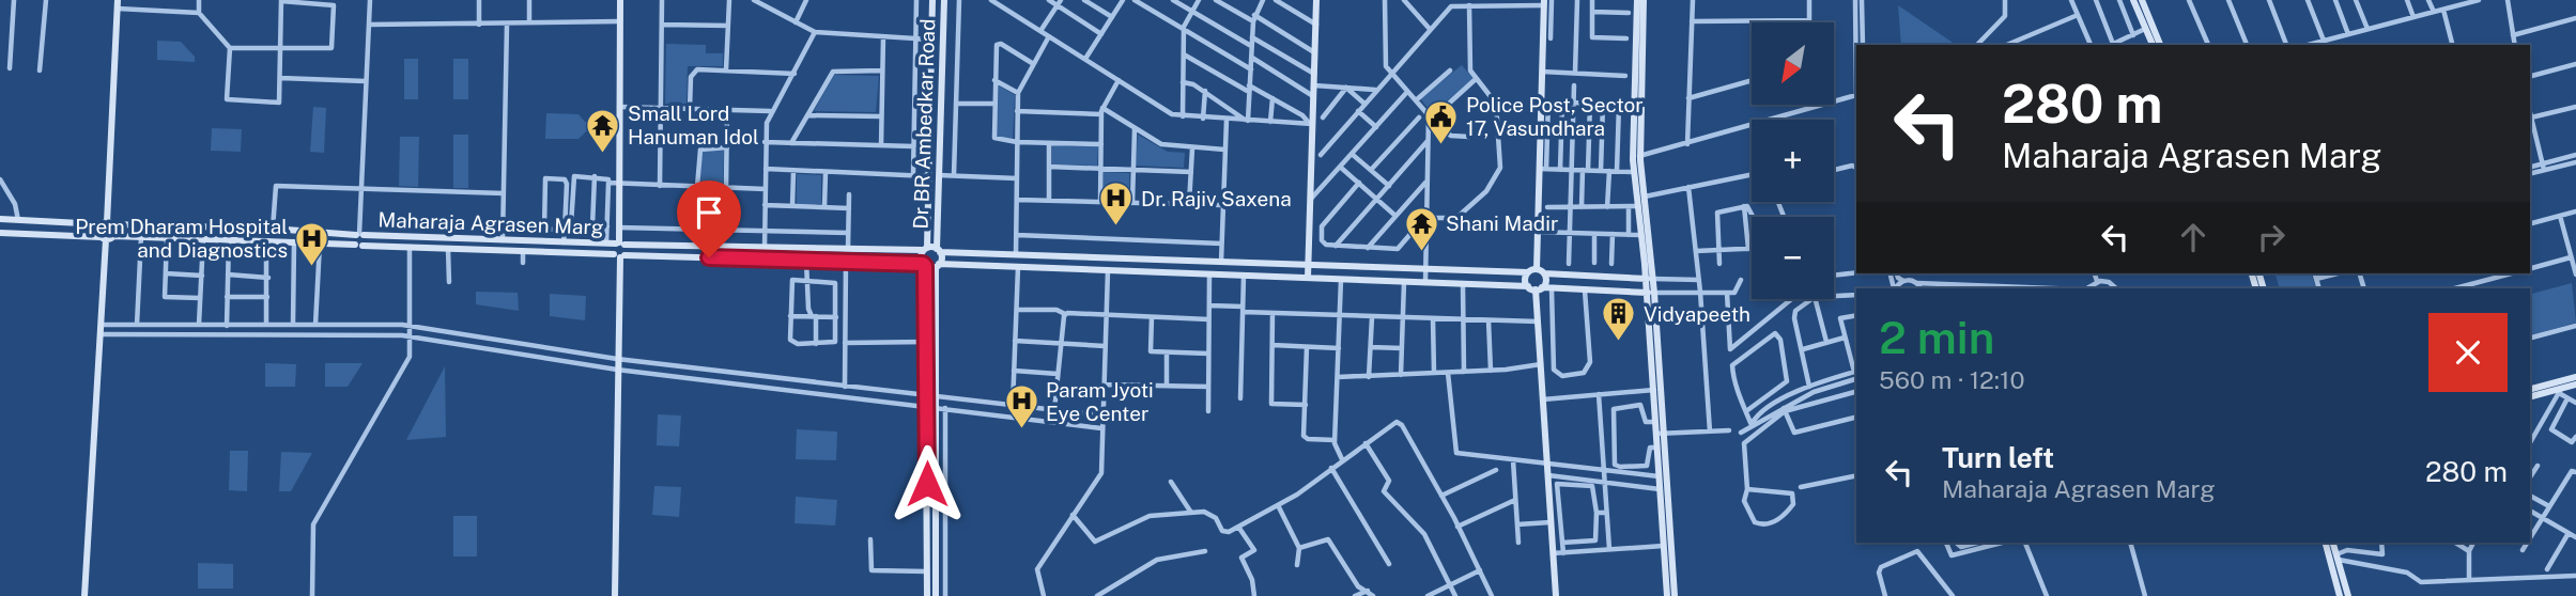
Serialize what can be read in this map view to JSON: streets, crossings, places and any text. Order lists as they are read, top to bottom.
{
  "streets": {
    "street": ["Dr BR Ambedkar Road", "Maharaja Agrasen Marg"]
  },
  "crossings": [
    ["Dr BR Ambedkar Road", "Maharaja Agrasen Marg"]
  ],
  "places": {
    "public building": ["Police Post, Sector 17, Vasundhara"],
    "temple": ["Small Lord Hanuman Idol", "Shani Madir"],
    "hospital": ["Dr. Rajiv Saxena", "Prem Dharam Hospital and Diagnostics", "Param Jyoti Eye Center"],
    "building": ["Vidyapeeth"]
  },
  "north": "bottom left",
  "page": {
    "map_buttons": ["+", "−"],
    "turn": ["280 m", "Maharaja Agrasen Marg"],
    "heading": ["2 min", "560 m · 12:10"],
    "list": [
      {
        "name": "Turn left",
        "note": "Maharaja Agrasen Marg",
        "value": "280 m"
      }
    ]
  }
}
